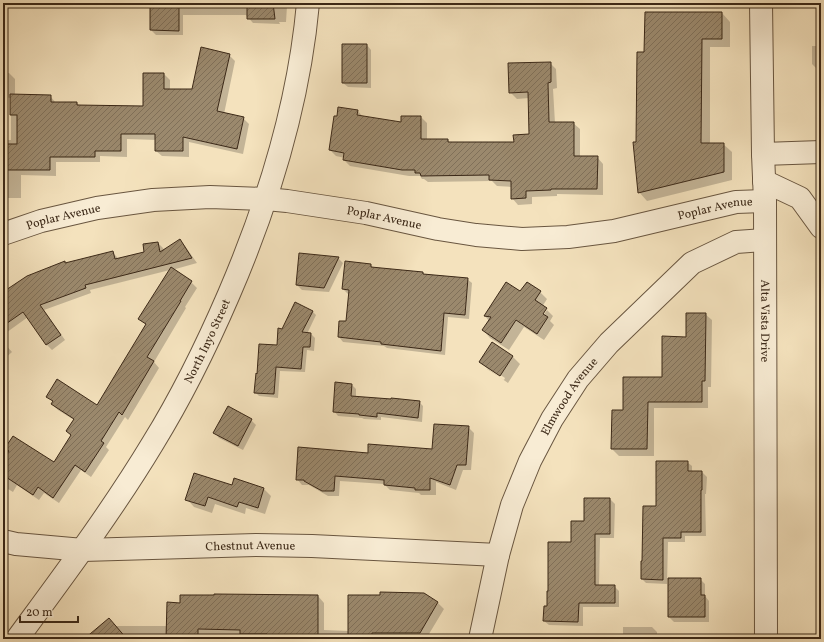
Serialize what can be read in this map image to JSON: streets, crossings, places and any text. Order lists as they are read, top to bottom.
{
  "streets": {
    "street": [
      "Poplar Avenue",
      "Alta Vista Drive",
      "North Inyo Street",
      "Elmwood Avenue",
      "Chestnut Avenue"
    ]
  },
  "crossings": [
    ["Poplar Avenue", "Alta Vista Drive"],
    ["Poplar Avenue", "North Inyo Street"],
    ["Alta Vista Drive", "Elmwood Avenue"],
    ["North Inyo Street", "Chestnut Avenue"],
    ["Elmwood Avenue", "Chestnut Avenue"]
  ],
  "scale_bar": "20 m"
}
